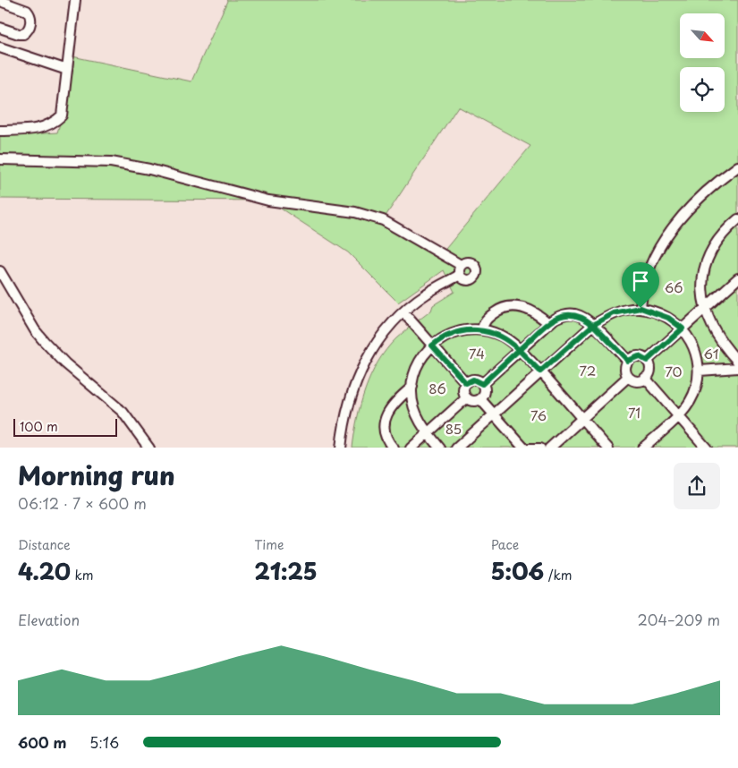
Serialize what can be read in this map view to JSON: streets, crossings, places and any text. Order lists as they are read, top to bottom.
{
  "parks": [
    "66",
    "74",
    "61",
    "72",
    "70",
    "86",
    "71",
    "76",
    "85"
  ],
  "scale_bar": "100 m",
  "north": "bottom right",
  "page": {
    "scale": "100 m",
    "heading": ["Morning run", "06:12 · 7 × 600 m"],
    "stats": [
      ["Distance", "4.20 km"],
      ["Time", "21:25"],
      ["Pace", "5:06 /km"]
    ],
    "chart": ["Elevation", "204–209 m"],
    "list": [
      {
        "name": "600 m",
        "note": "5:16"
      }
    ]
  }
}
